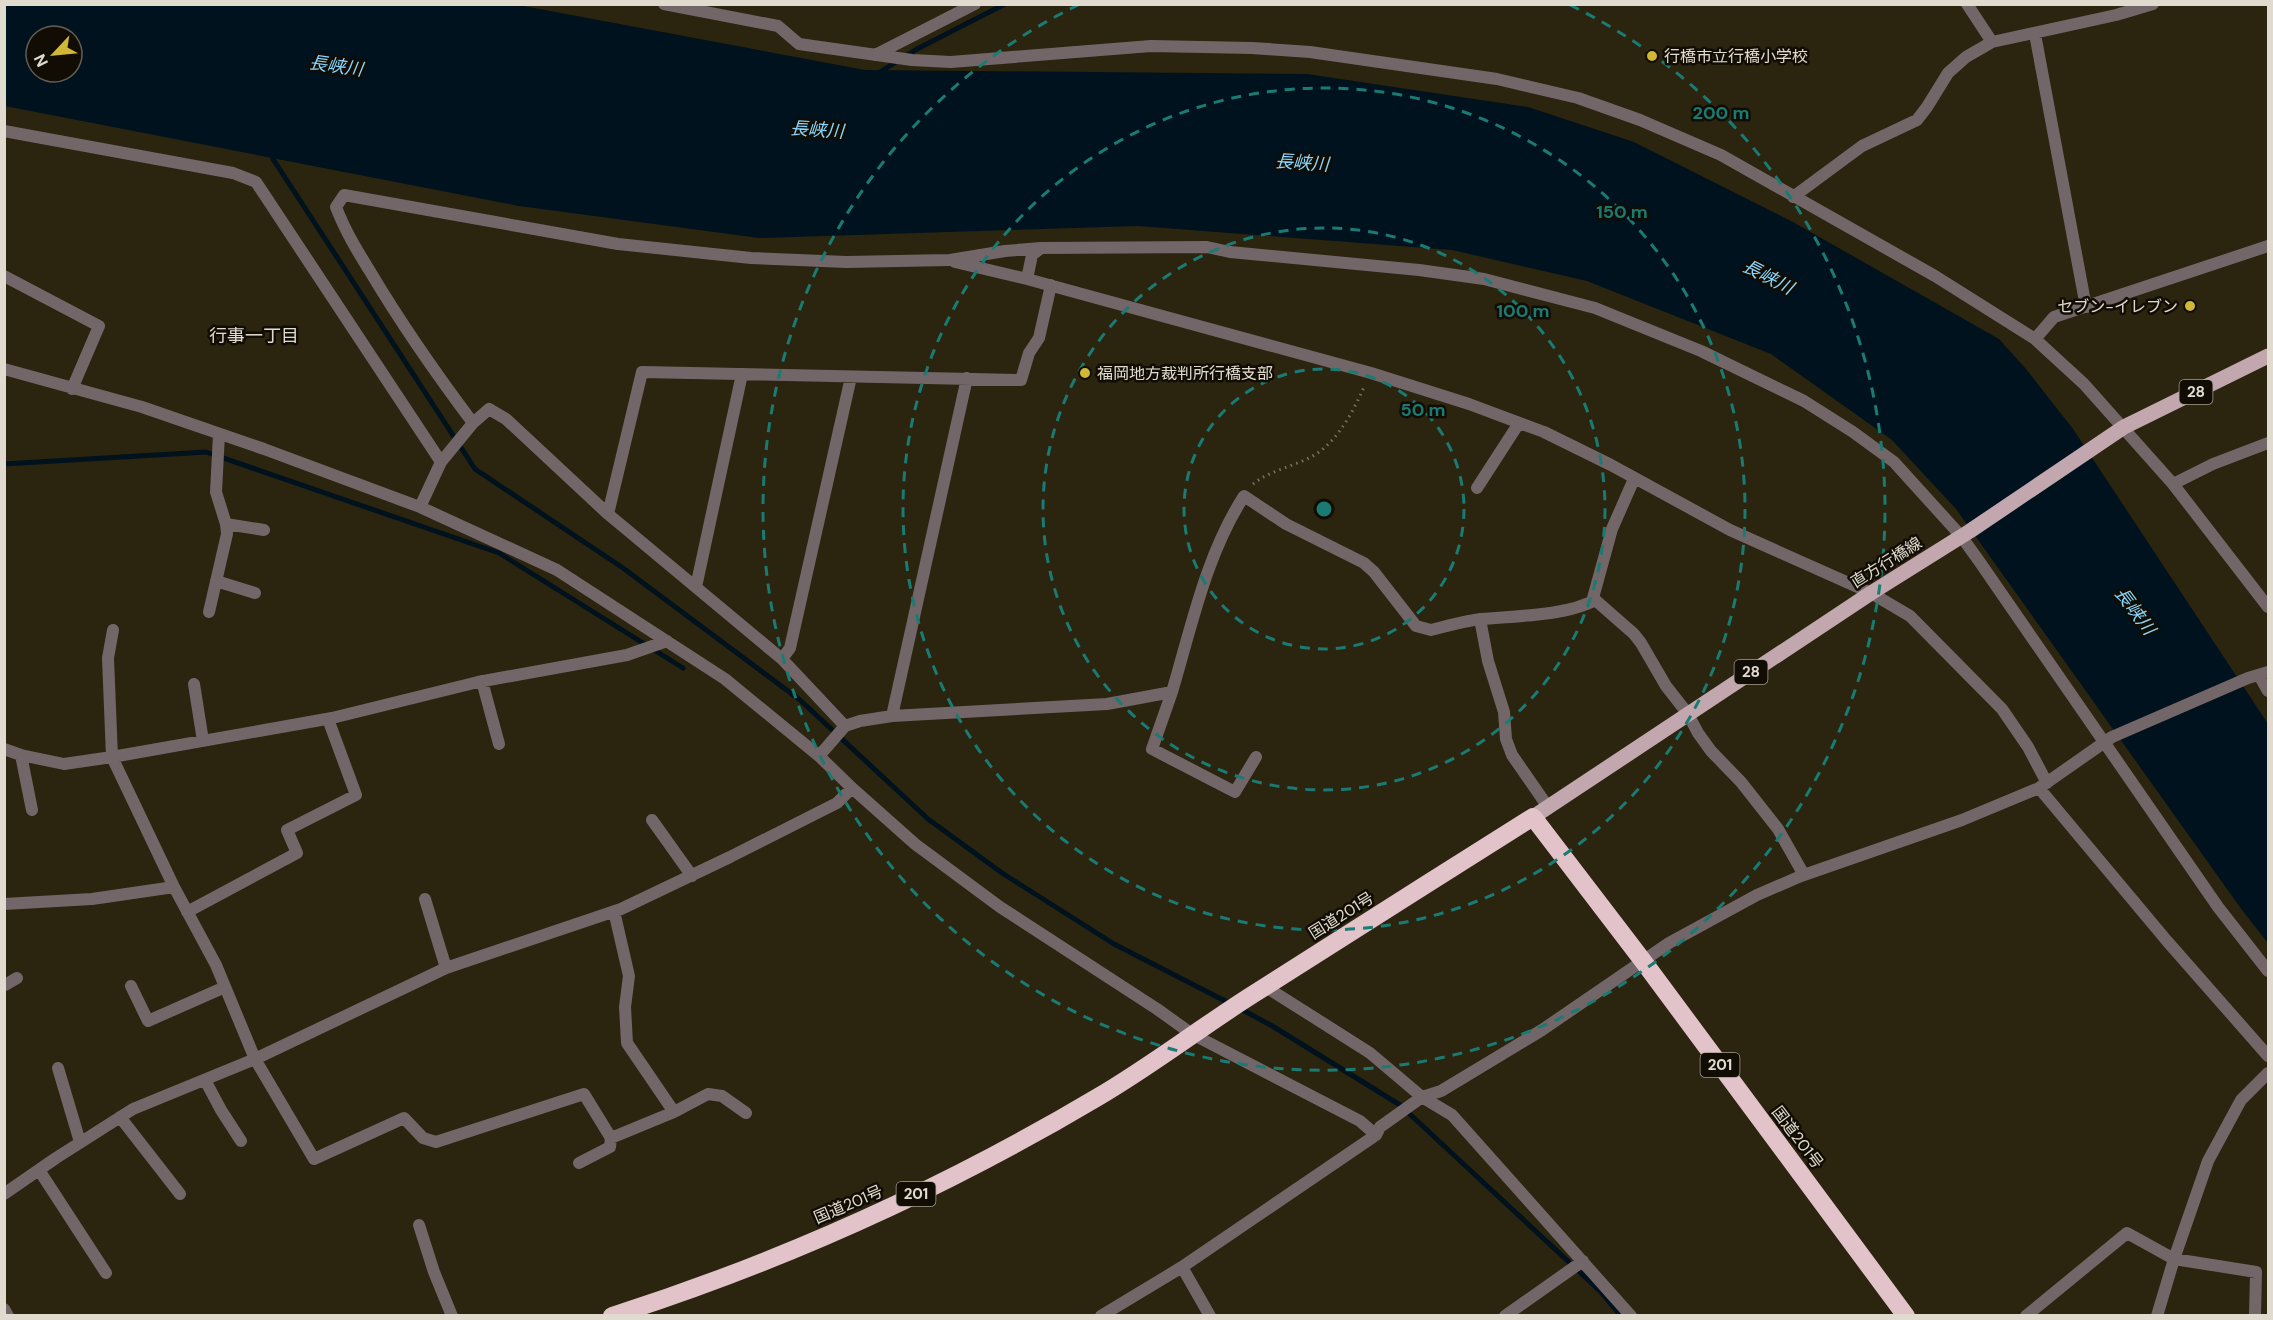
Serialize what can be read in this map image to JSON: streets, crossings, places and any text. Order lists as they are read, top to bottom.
{
  "streets": {
    "highway": ["国道201号", "201"],
    "main road": ["28", "直方行橋線"]
  },
  "crossings": [
    ["直方行橋線", "国道201号"]
  ],
  "districts": ["行事一丁目"],
  "water": ["長峡川"],
  "places": ["行橋市立行橋小学校", "セブン-イレブン", "福岡地方裁判所行橋支部"],
  "north": "bottom left",
  "rings": [
    "200 m",
    "150 m",
    "100 m",
    "50 m"
  ]
}
